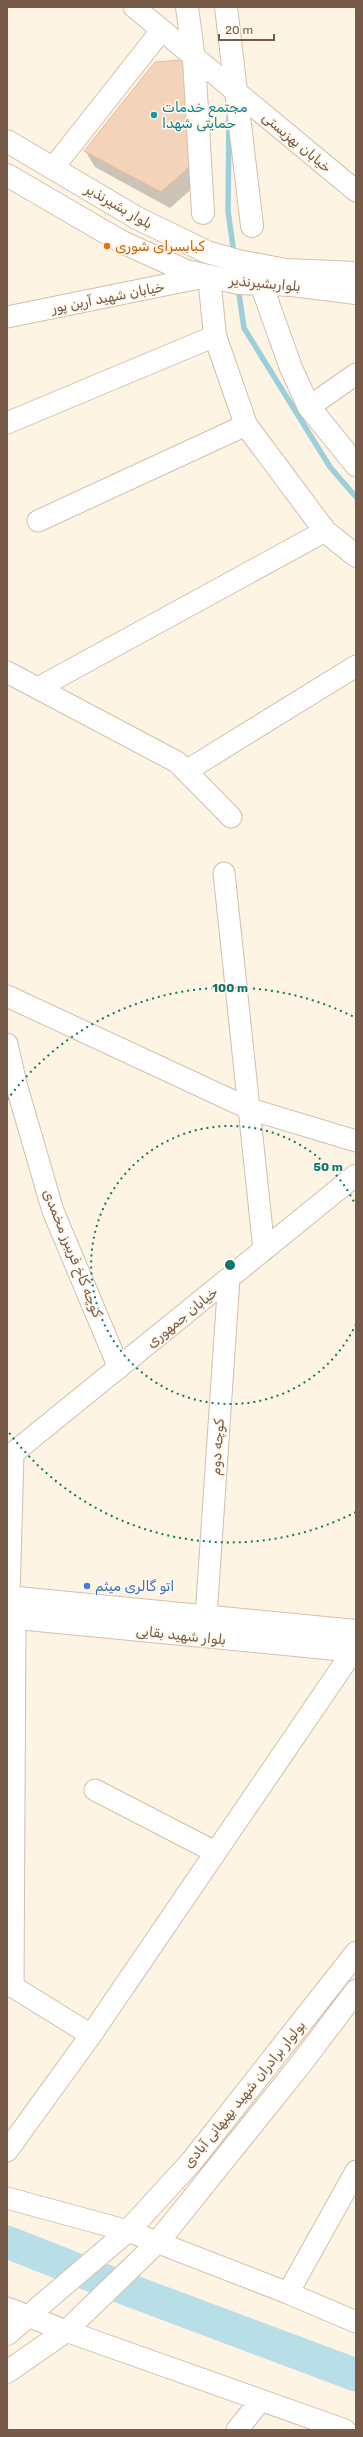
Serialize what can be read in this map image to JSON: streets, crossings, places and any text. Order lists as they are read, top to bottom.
{
  "streets": {
    "main road": [
      "بلوار بشیرنذیر",
      "بلواربشیرنذیر",
      "بلوار شهید بقایی",
      "بولوار برادران شهید بهبهانی آبادی"
    ],
    "street": [
      "خیابان بهزیستی",
      "خیابان شهید آرین پور",
      "کوچه کاخ فریبرز مخمدی",
      "خیابان جمهوری",
      "کوچه دوم"
    ]
  },
  "crossings": [
    ["بلواربشیرنذیر", "خیابان شهید آرین پور"],
    ["کوچه کاخ فریبرز مخمدی", "خیابان جمهوری"],
    ["خیابان جمهوری", "کوچه دوم"],
    ["کوچه دوم", "بلوار شهید بقایی"]
  ],
  "places": ["مجتمع خدمات حمایتی شهدا", "کبابسرای شوری", "اتو گالری میثم"],
  "scale_bar": "20 m",
  "rings": ["100 m", "50 m"]
}
